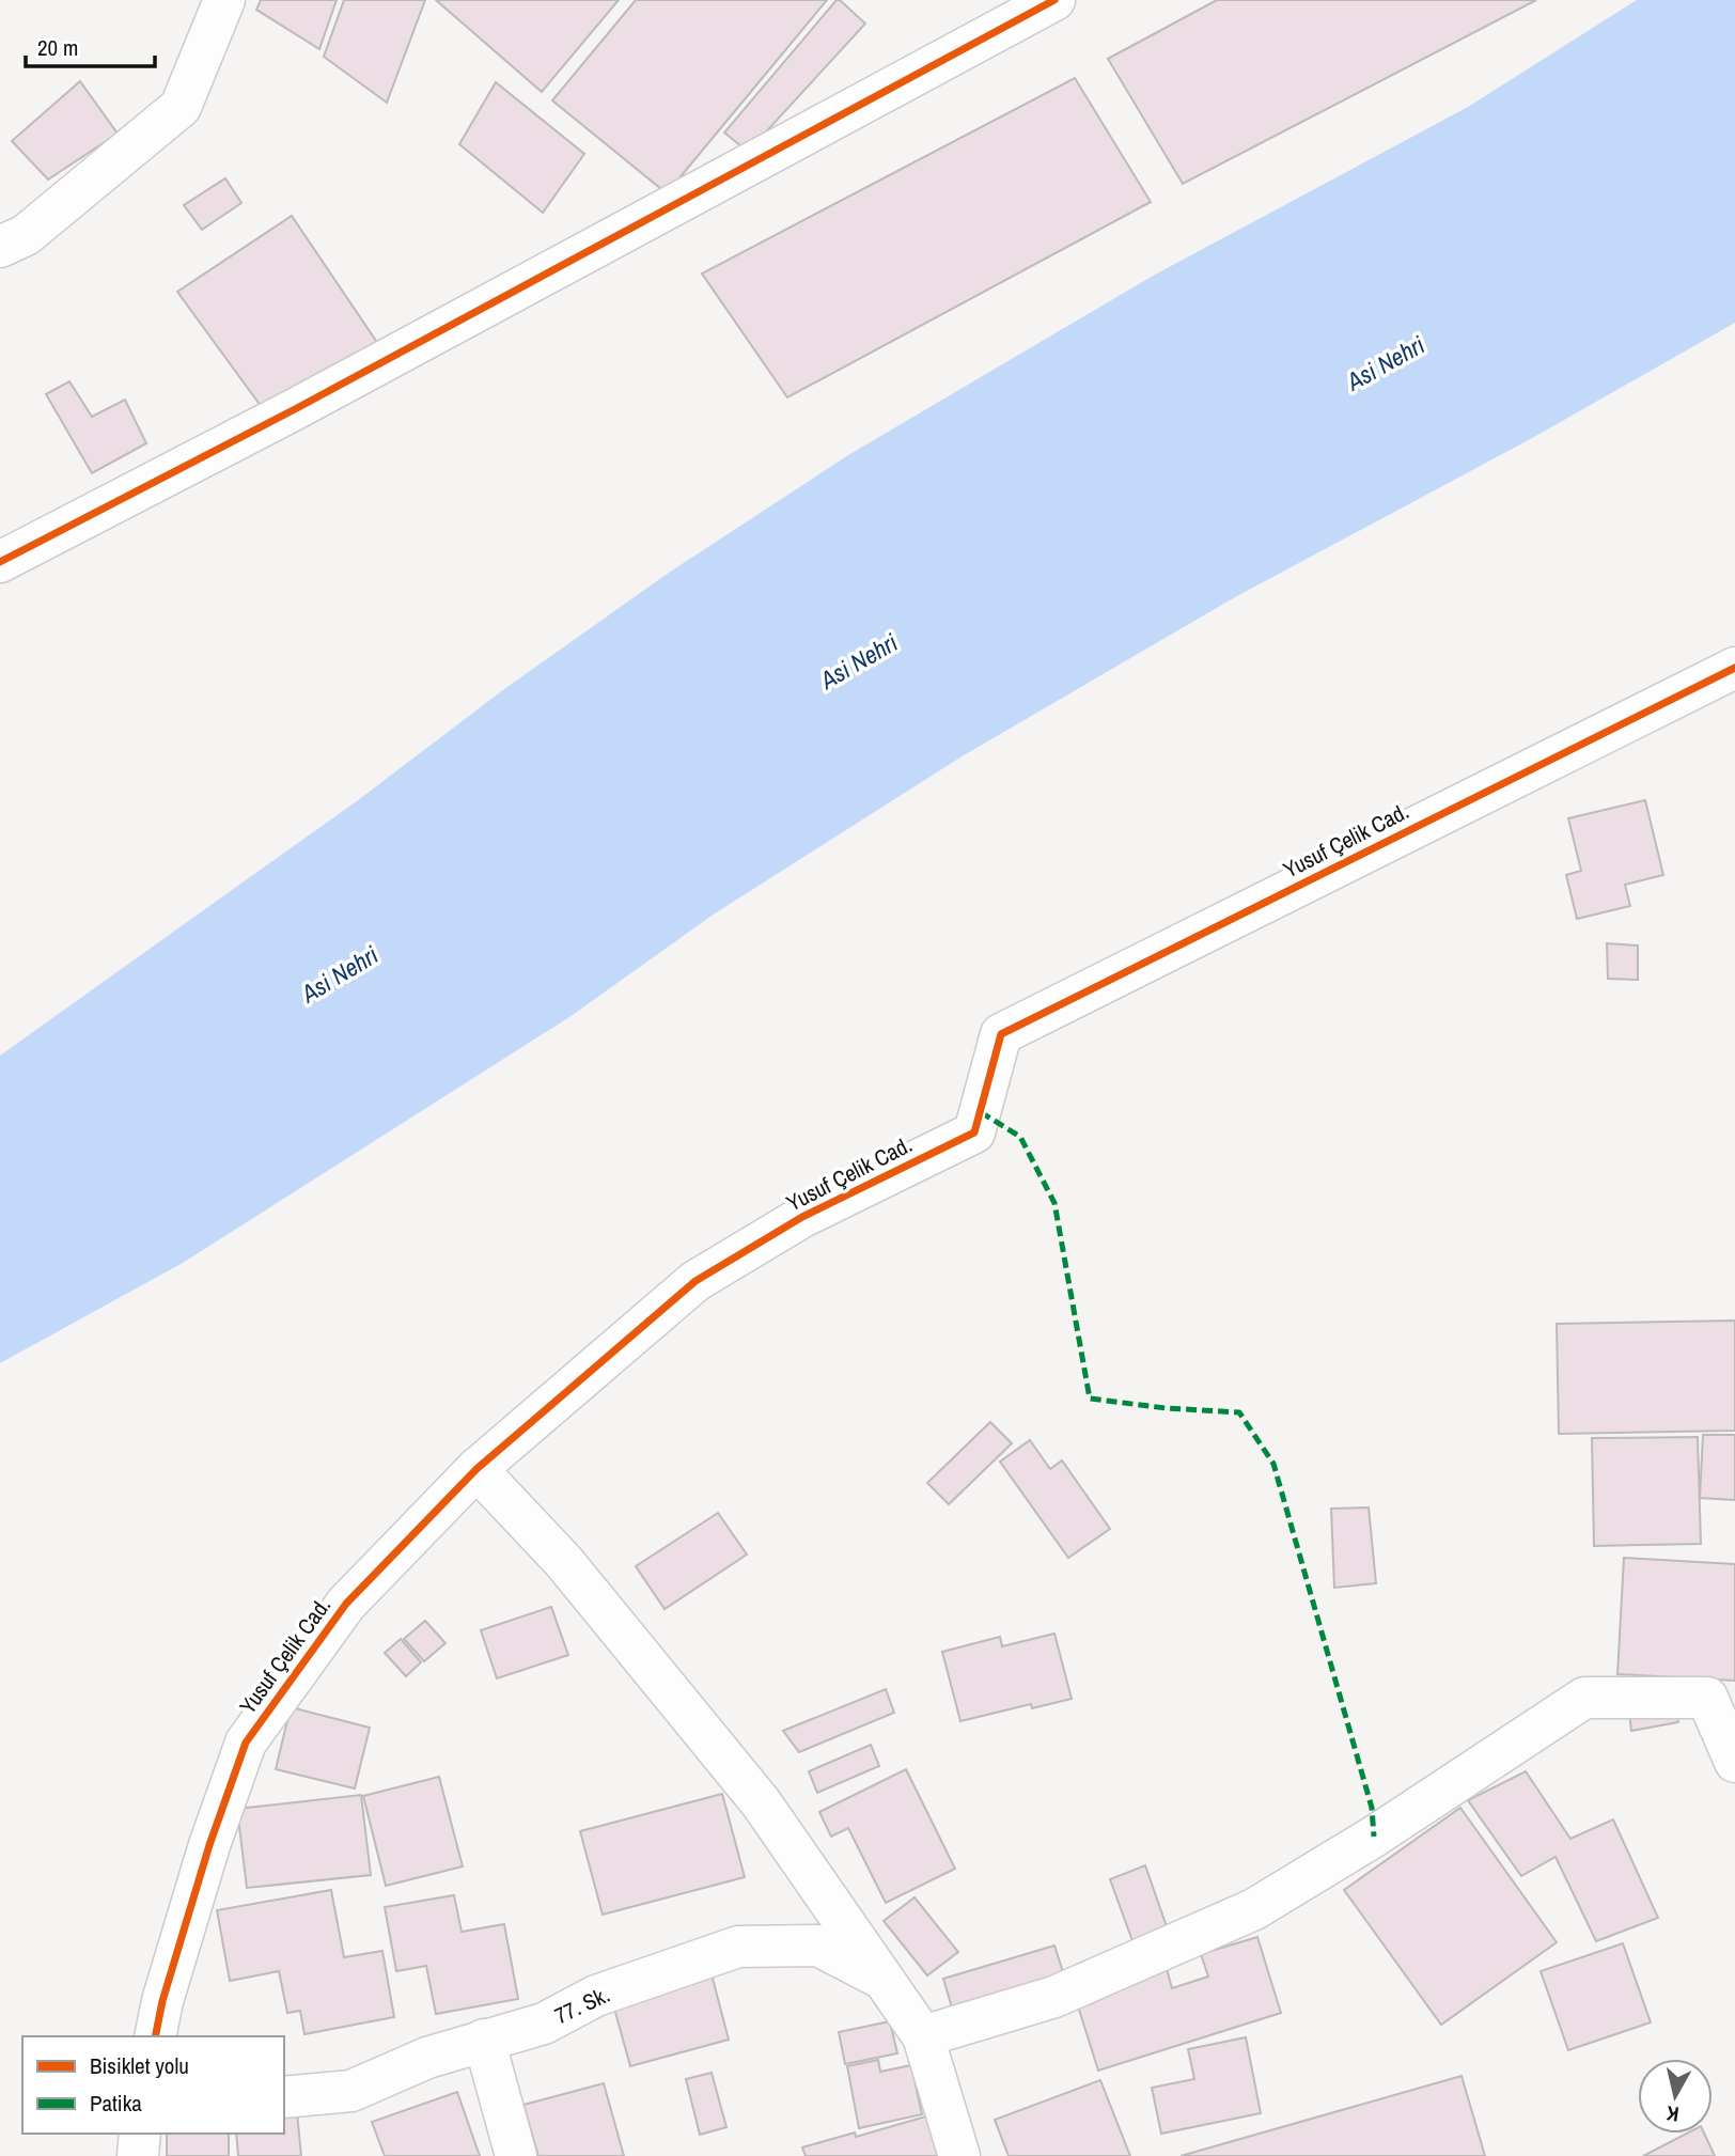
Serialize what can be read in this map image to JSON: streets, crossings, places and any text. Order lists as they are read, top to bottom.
{
  "streets": {
    "street": ["Yusuf Çelik Cad.", "77. Sk."]
  },
  "water": ["Asi Nehri"],
  "legend": ["Bisiklet yolu", "Patika"],
  "scale_bar": "20 m",
  "north": "bottom"
}
